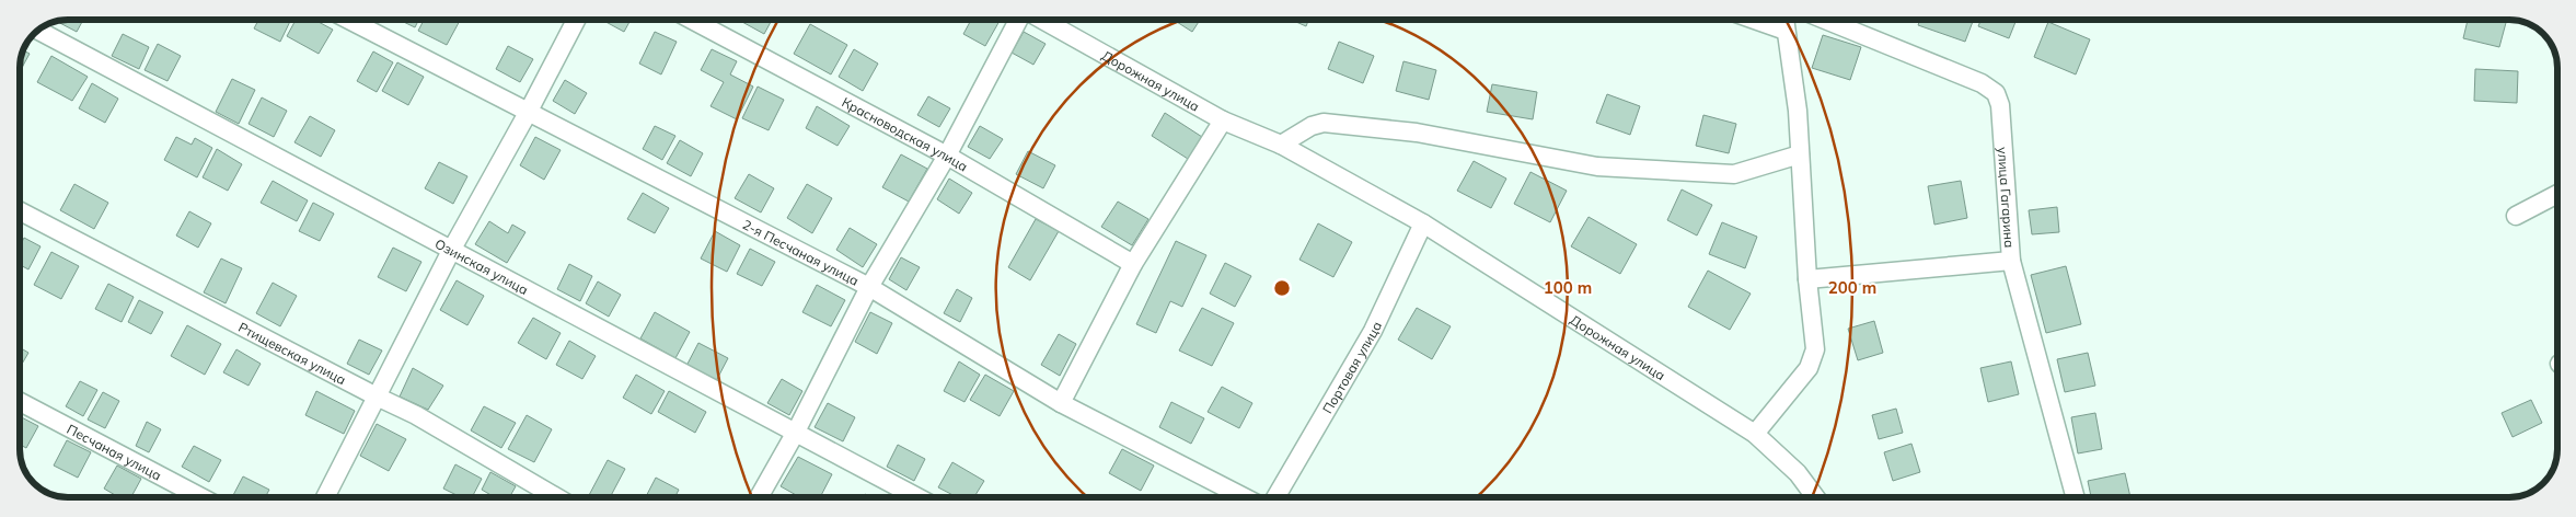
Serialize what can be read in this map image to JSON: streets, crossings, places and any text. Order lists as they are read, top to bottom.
{
  "streets": {
    "street": [
      "Дорожная улица",
      "Красноводская улица",
      "улица Гагарина",
      "2-я Песчаная улица",
      "Озинская улица",
      "Ртищевская улица",
      "Портовая улица",
      "Песчаная улица"
    ]
  },
  "crossings": [
    ["Дорожная улица", "Портовая улица"]
  ],
  "rings": ["100 m", "200 m"]
}
